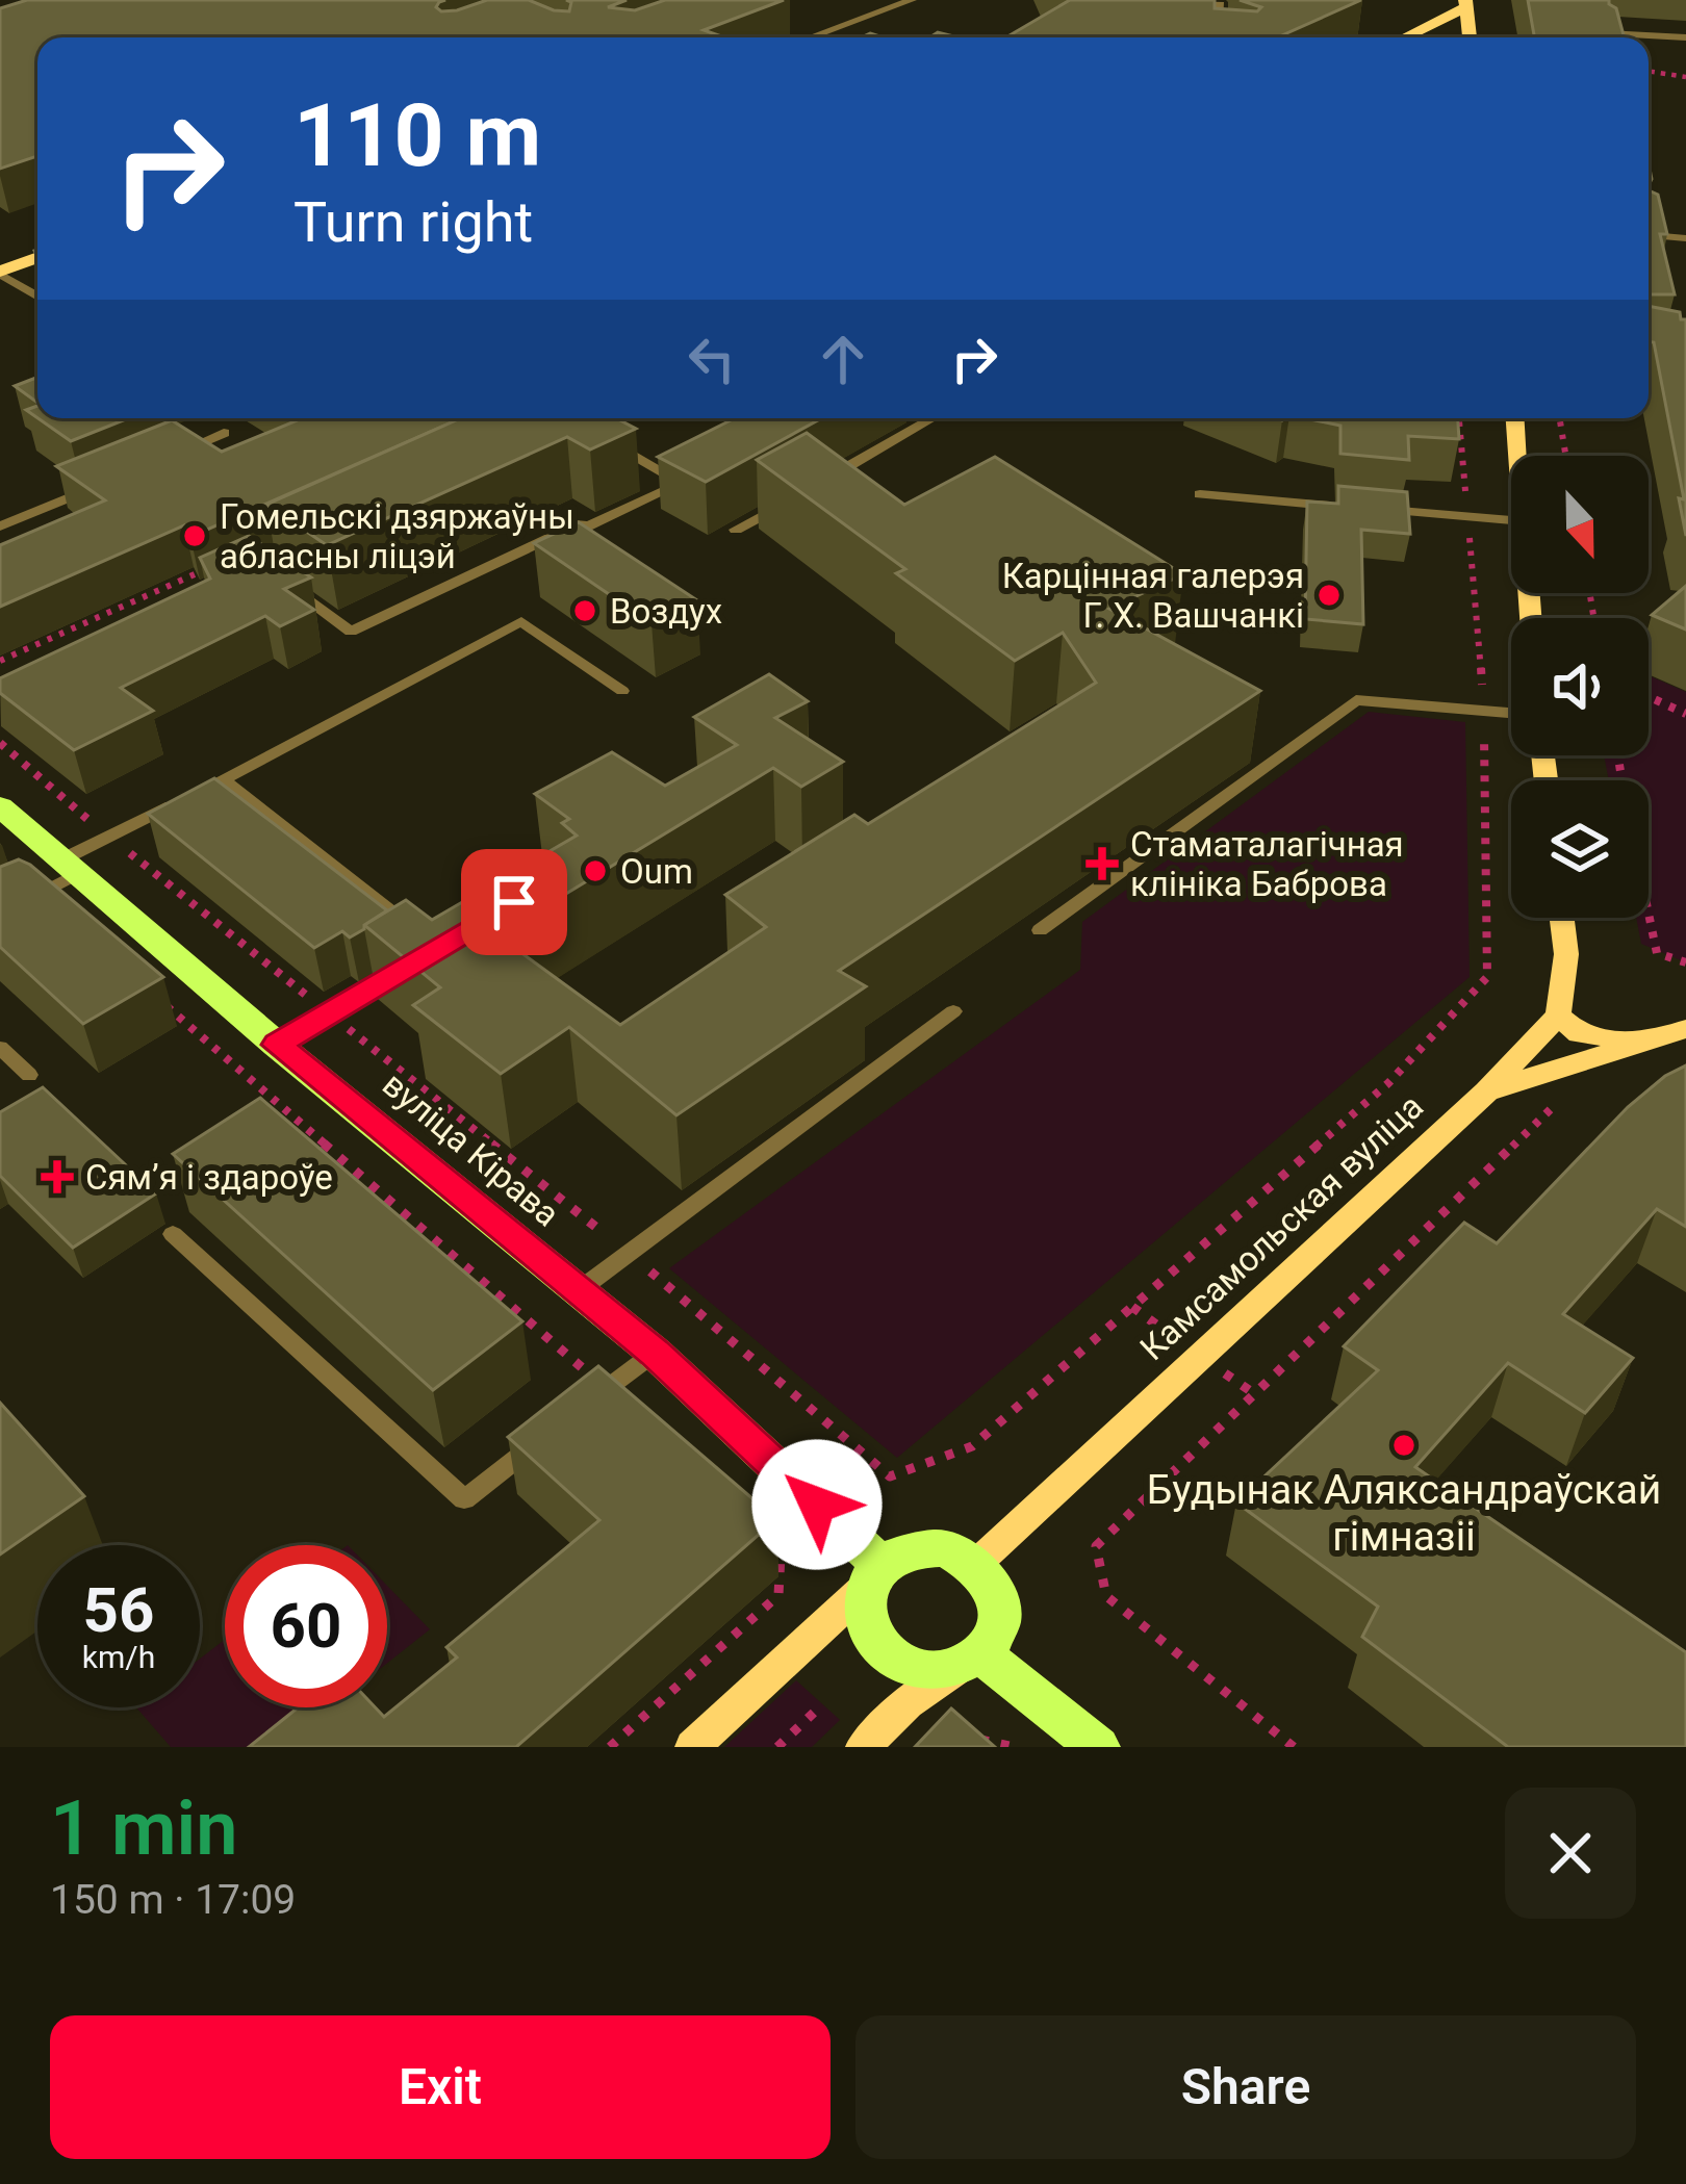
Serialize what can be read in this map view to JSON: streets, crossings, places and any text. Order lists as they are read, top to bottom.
{
  "streets": {
    "main road": ["вуліца Кірава"],
    "street": ["Камсамольская вуліца"]
  },
  "crossings": [
    ["вуліца Кірава", "Камсамольская вуліца"]
  ],
  "places": {
    "other": [
      "Гомельскі дзяржаўны абласны ліцэй",
      "Карцінная галерэя Г. Х. Вашчанкі",
      "Воздух",
      "Oum",
      "Будынак Аляксандраўскай гімназіі"
    ],
    "health": ["Стаматалагічная клініка Баброва", "Сямʼя і здароўе"]
  },
  "north": "bottom",
  "page": {
    "turn": ["110 m", "Turn right"],
    "speed": "56 km/h",
    "limit": "60",
    "heading": ["1 min", "150 m · 17:09"],
    "buttons": ["Exit", "Share"]
  }
}
